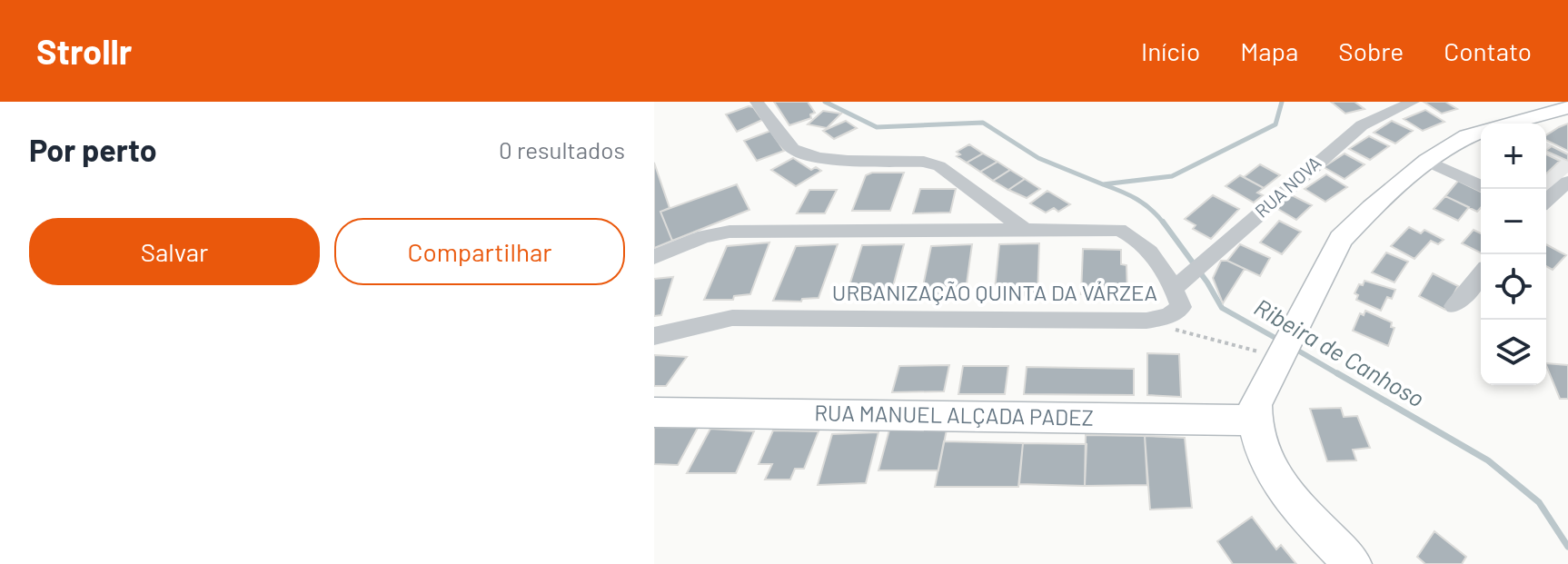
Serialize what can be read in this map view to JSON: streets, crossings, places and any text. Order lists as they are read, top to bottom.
{
  "streets": {
    "main road": ["RUA MANUEL ALÇADA PADEZ"],
    "street": ["RUA NOVA", "URBANIZAÇÃO QUINTA DA VÁRZEA"]
  },
  "crossings": [
    ["RUA NOVA", "URBANIZAÇÃO QUINTA DA VÁRZEA"]
  ],
  "water": ["Ribeira de Canhoso"],
  "page": {
    "header": "Strollr",
    "nav": [
      "Início",
      "Mapa",
      "Sobre",
      "Contato"
    ],
    "heading": ["Por perto", "0 resultados"],
    "map_buttons": ["+", "−"],
    "buttons": ["Salvar", "Compartilhar"]
  }
}
